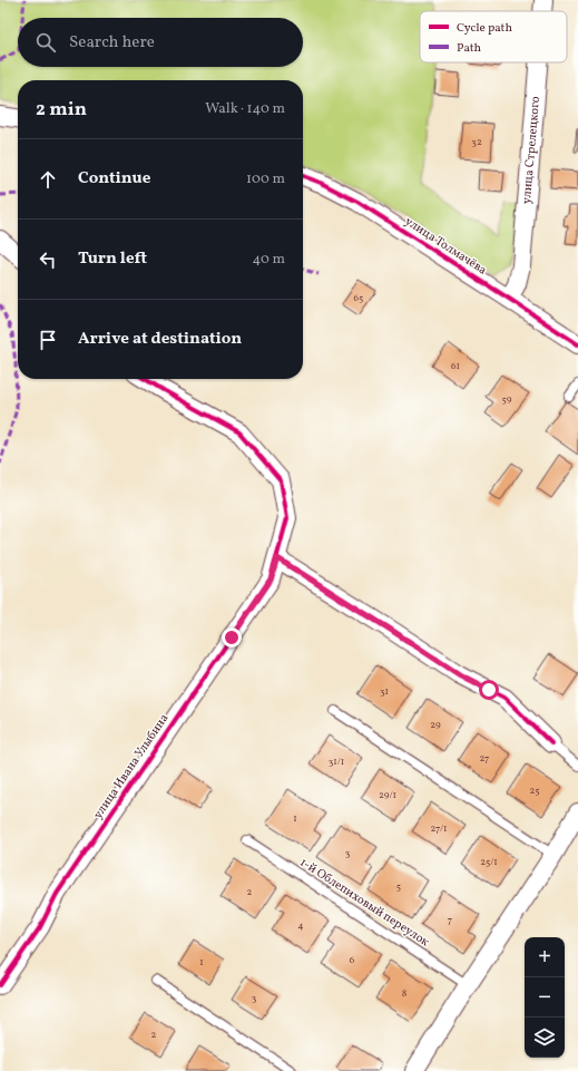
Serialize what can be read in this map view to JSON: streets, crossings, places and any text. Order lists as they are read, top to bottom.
{
  "streets": {
    "street": ["улица Стрелецкого", "улица Толмачёва", "улица Ивана Улыбина"],
    "lane": ["1-й Облепиховый переулок"]
  },
  "crossings": [
    ["улица Стрелецкого", "улица Толмачёва"]
  ],
  "house_numbers": [
    "32",
    "65",
    "61",
    "59",
    "31",
    "29",
    "27",
    "31/1",
    "25",
    "29/1",
    "1",
    "27/1",
    "3",
    "25/1",
    "5",
    "2",
    "7",
    "4",
    "6",
    "1",
    "8",
    "3",
    "2"
  ],
  "legend": ["Cycle path", "Path"],
  "page": {
    "search": "Search here",
    "heading": ["2 min", "Walk · 140 m"],
    "list": [
      ["Continue", "100 m"],
      ["Turn left", "40 m"],
      "Arrive at destination"
    ],
    "map_buttons": ["+", "−"]
  }
}
